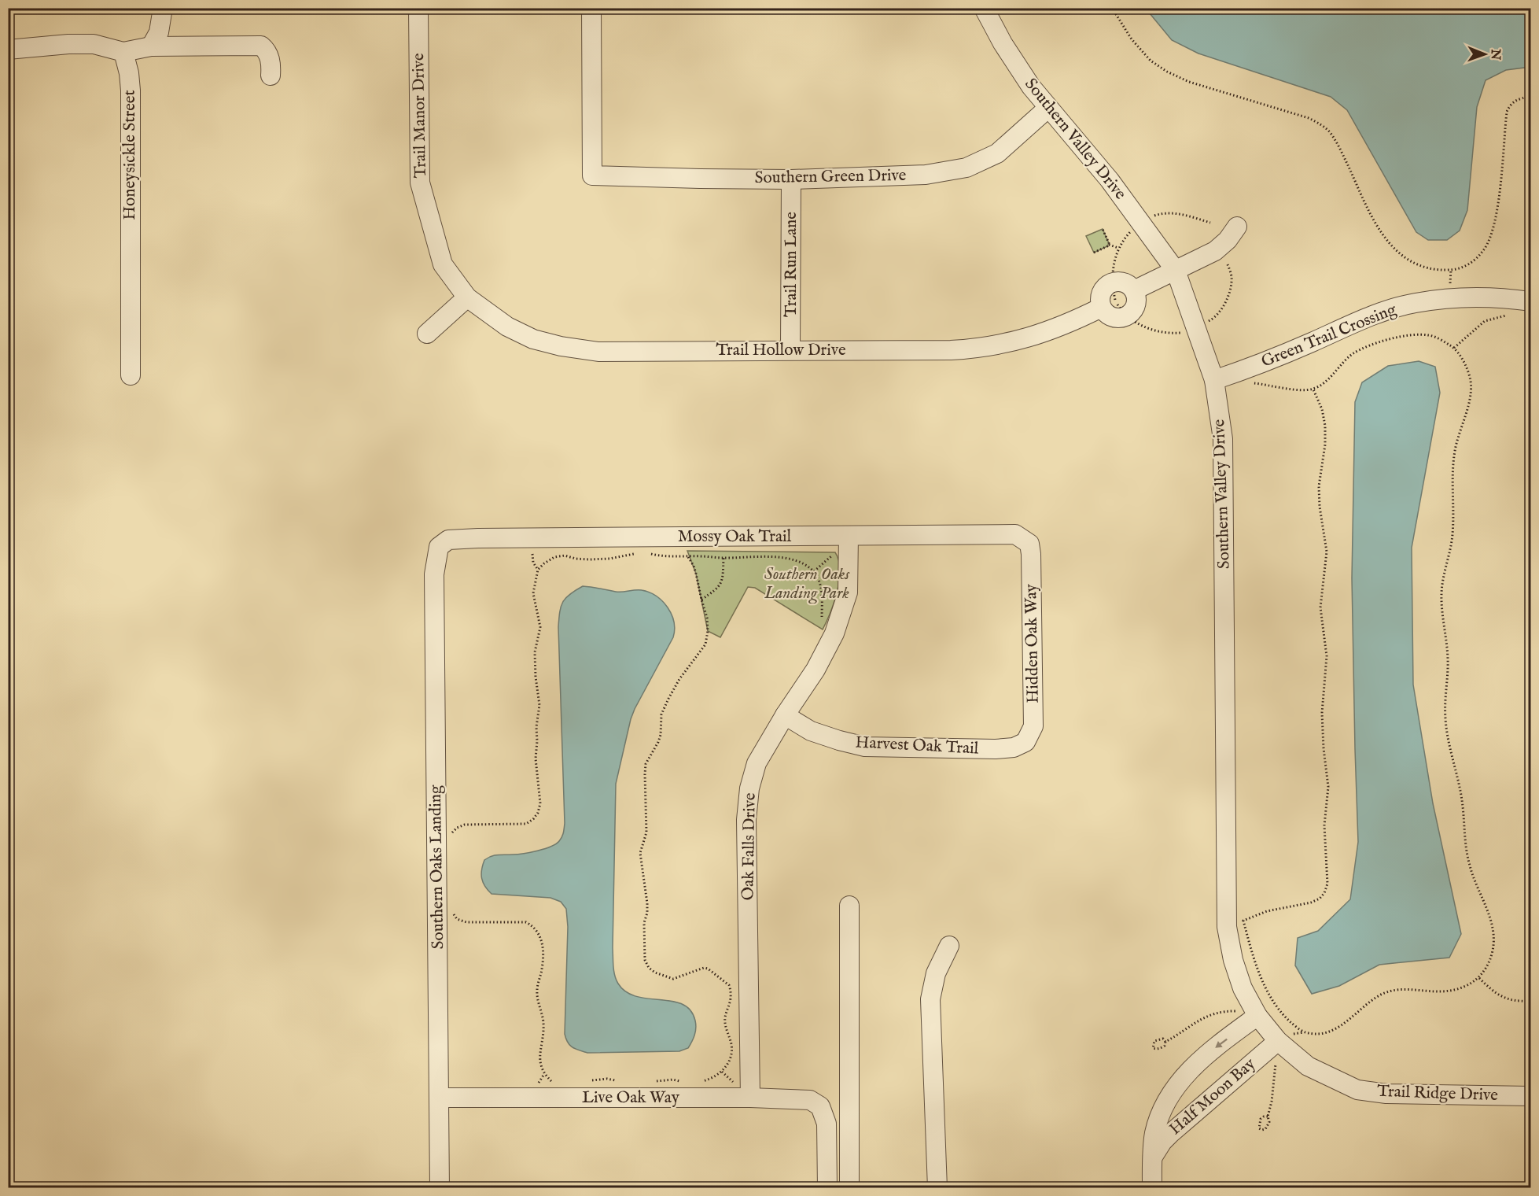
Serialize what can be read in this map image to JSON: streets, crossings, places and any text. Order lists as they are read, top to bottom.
{
  "streets": {
    "street": [
      "Trail Manor Drive",
      "Southern Valley Drive",
      "Honeysickle Street",
      "Southern Green Drive",
      "Trail Run Lane",
      "Green Trail Crossing",
      "Trail Hollow Drive",
      "Mossy Oak Trail",
      "Hidden Oak Way",
      "Harvest Oak Trail",
      "Oak Falls Drive",
      "Southern Oaks Landing",
      "Trail Ridge Drive",
      "Half Moon Bay",
      "Live Oak Way"
    ]
  },
  "crossings": [
    ["Trail Manor Drive", "Trail Hollow Drive"],
    ["Southern Valley Drive", "Southern Green Drive"],
    ["Southern Valley Drive", "Green Trail Crossing"],
    ["Southern Valley Drive", "Trail Ridge Drive"],
    ["Southern Valley Drive", "Half Moon Bay"],
    ["Southern Green Drive", "Trail Run Lane"],
    ["Trail Run Lane", "Trail Hollow Drive"],
    ["Mossy Oak Trail", "Hidden Oak Way"],
    ["Mossy Oak Trail", "Oak Falls Drive"],
    ["Mossy Oak Trail", "Southern Oaks Landing"],
    ["Hidden Oak Way", "Harvest Oak Trail"],
    ["Harvest Oak Trail", "Oak Falls Drive"],
    ["Oak Falls Drive", "Live Oak Way"],
    ["Southern Oaks Landing", "Live Oak Way"],
    ["Trail Ridge Drive", "Half Moon Bay"]
  ],
  "parks": ["Southern Oaks Landing Park"],
  "north": "right"
}
